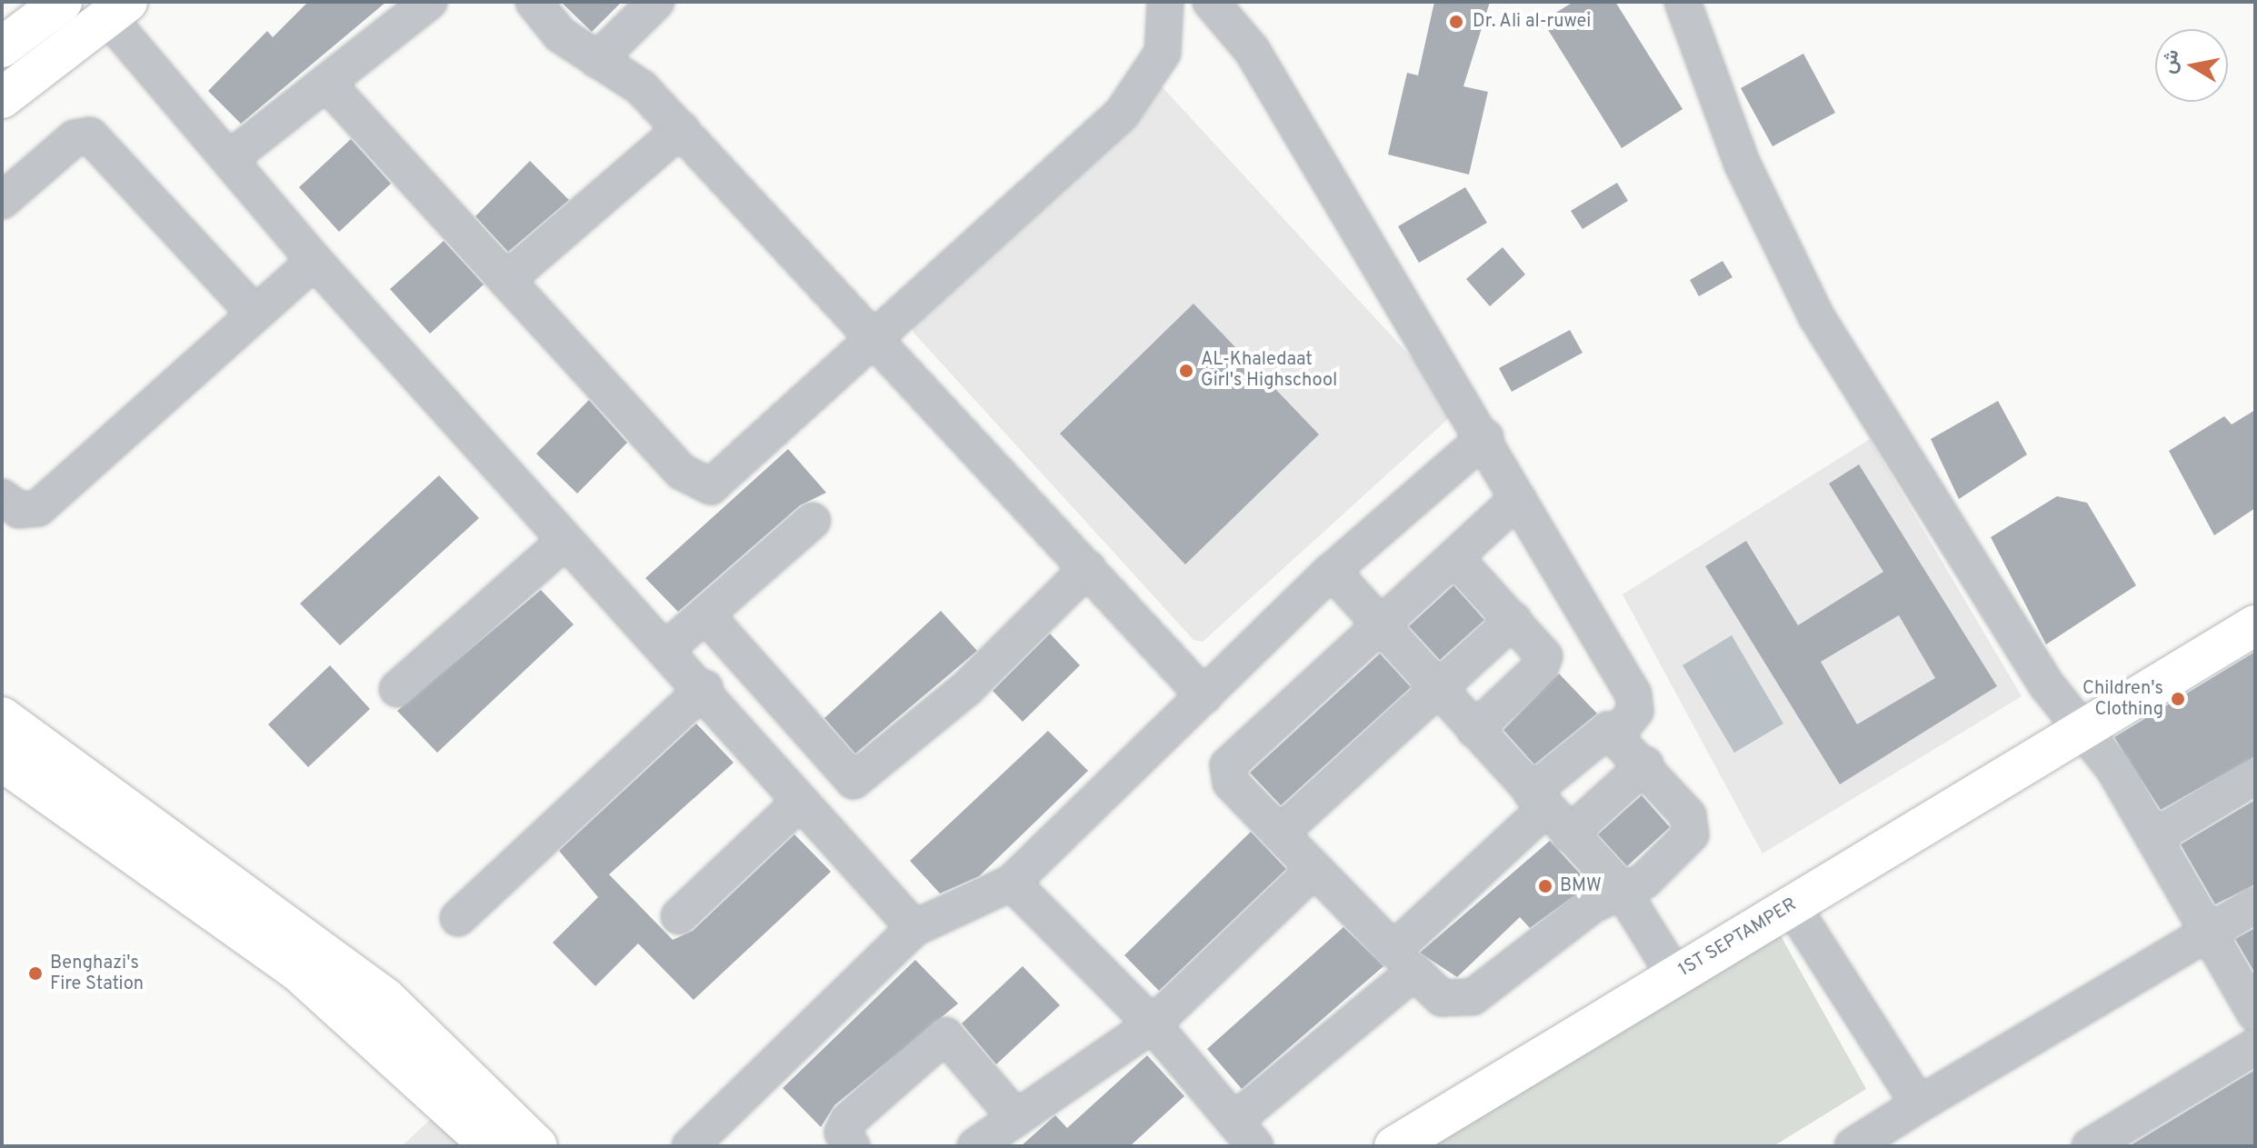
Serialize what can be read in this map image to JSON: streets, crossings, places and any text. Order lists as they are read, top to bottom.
{
  "streets": {
    "main road": ["1ST SEPTAMPER"]
  },
  "places": [
    "Dr. Ali al-ruwei",
    "AL-Khaledaat Girl's Highschool",
    "Children's Clothing",
    "BMW",
    "Benghazi's Fire Station"
  ],
  "north": "left"
}
